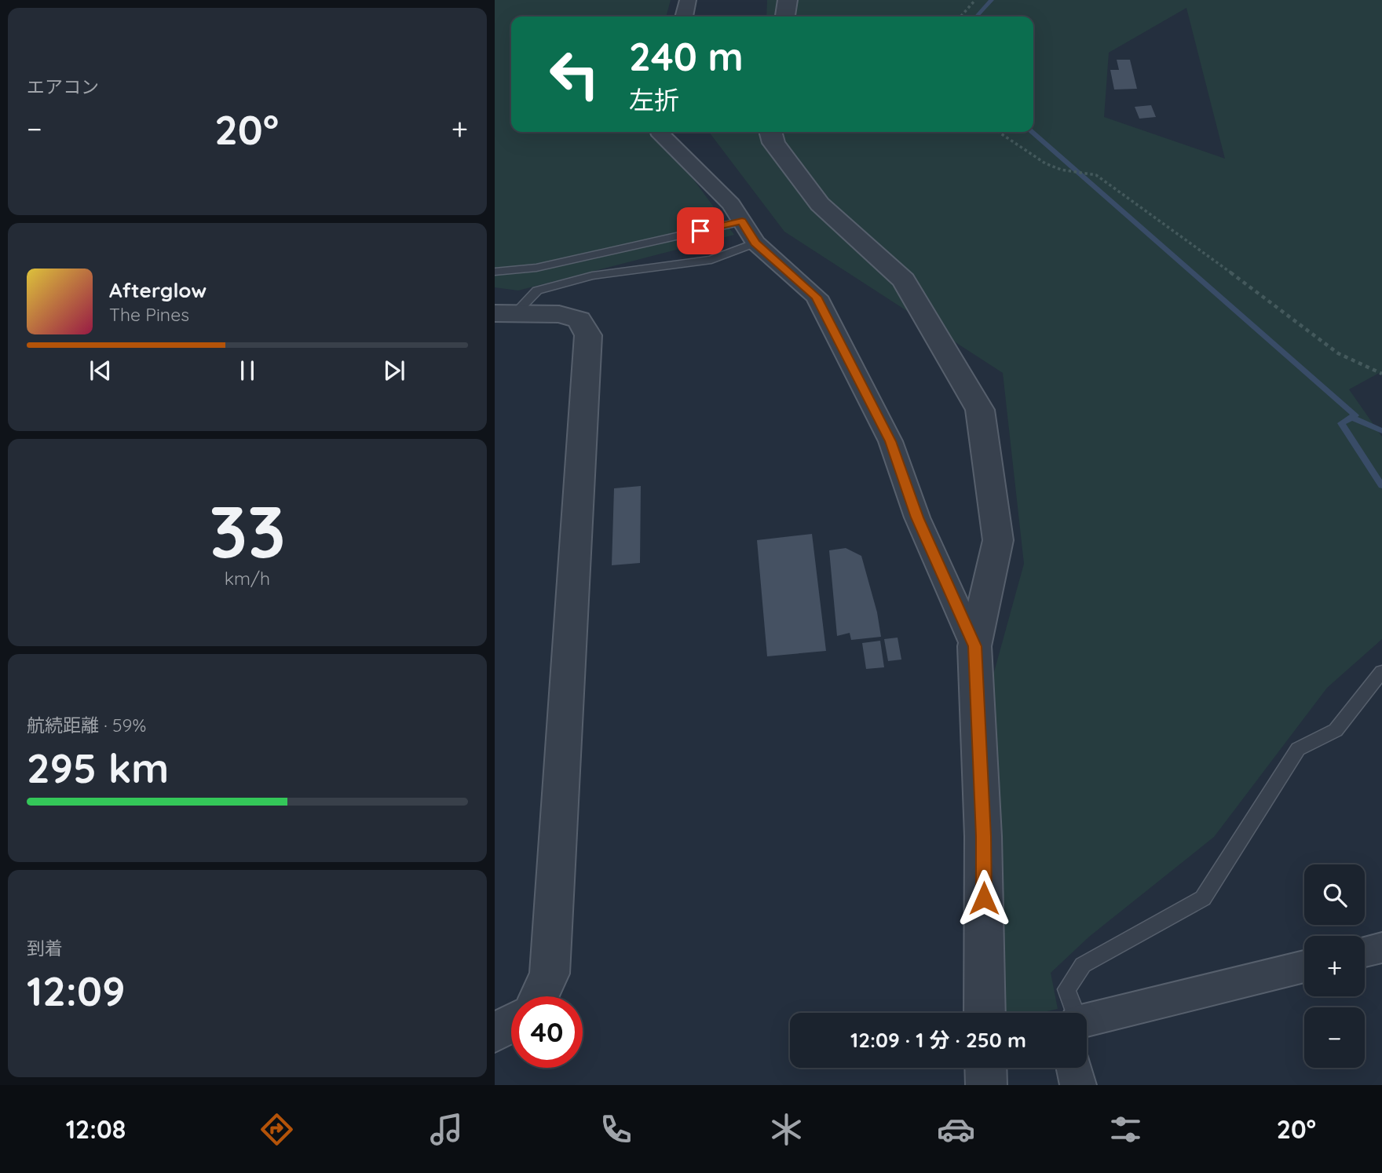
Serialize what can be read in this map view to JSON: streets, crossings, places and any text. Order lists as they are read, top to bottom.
{
  "page": {
    "tile": [
      "エアコン",
      ["33", "km/h"],
      ["航続距離 · 59%", "295 km"],
      ["到着", "12:09"]
    ],
    "turn": ["240 m", "左折"],
    "heat": ["−", "20°", "+"],
    "song": ["Afterglow", "The Pines"],
    "map_buttons": ["+", "−"],
    "limit": "40",
    "trip": "12:09 · 1 分 · 250 m",
    "tabs": ["12:08", "20°"]
  }
}
